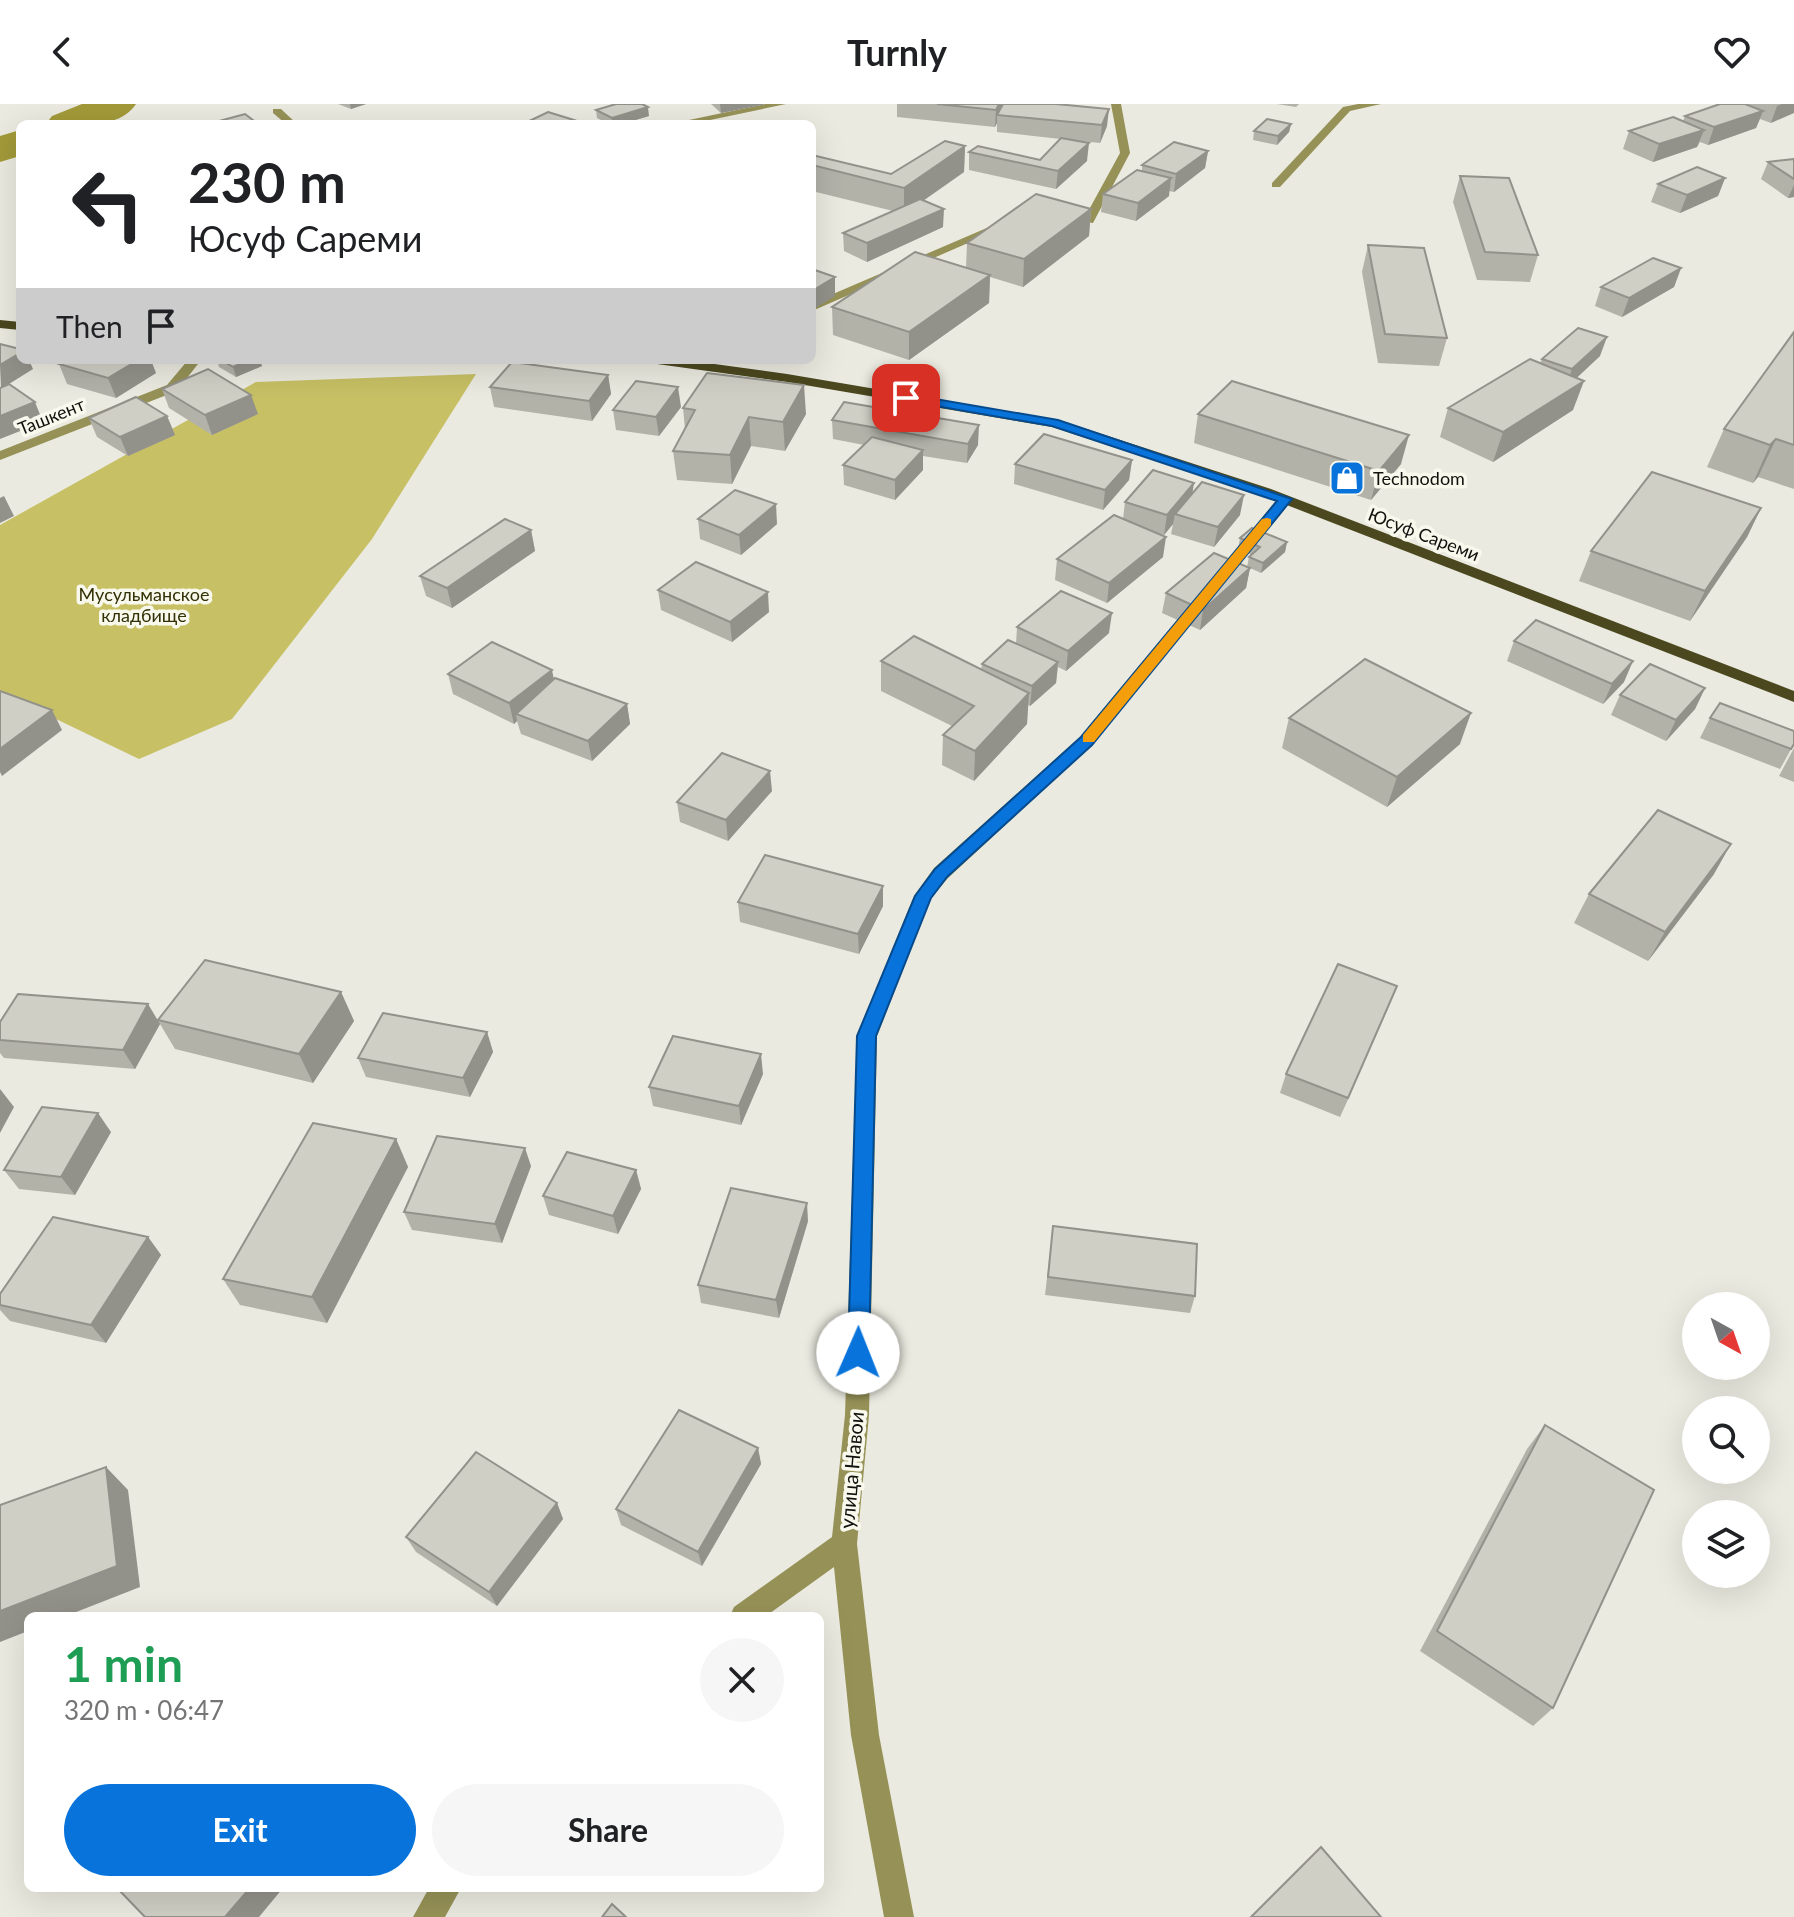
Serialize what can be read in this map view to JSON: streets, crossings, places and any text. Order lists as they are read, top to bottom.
{
  "streets": {
    "main road": ["Юсуф Сареми"],
    "street": ["Ташкент", "улица Навои"]
  },
  "crossings": [
    ["Юсуф Сареми", "улица Навои"]
  ],
  "parks": ["Мусульманское кладбище"],
  "places": {
    "shop": ["Technodom"]
  },
  "north": "bottom right",
  "page": {
    "header": "Turnly",
    "turn": ["230 m", "Юсуф Сареми"],
    "then": "Then",
    "heading": ["1 min", "320 m · 06:47"],
    "buttons": ["Exit", "Share"]
  }
}
